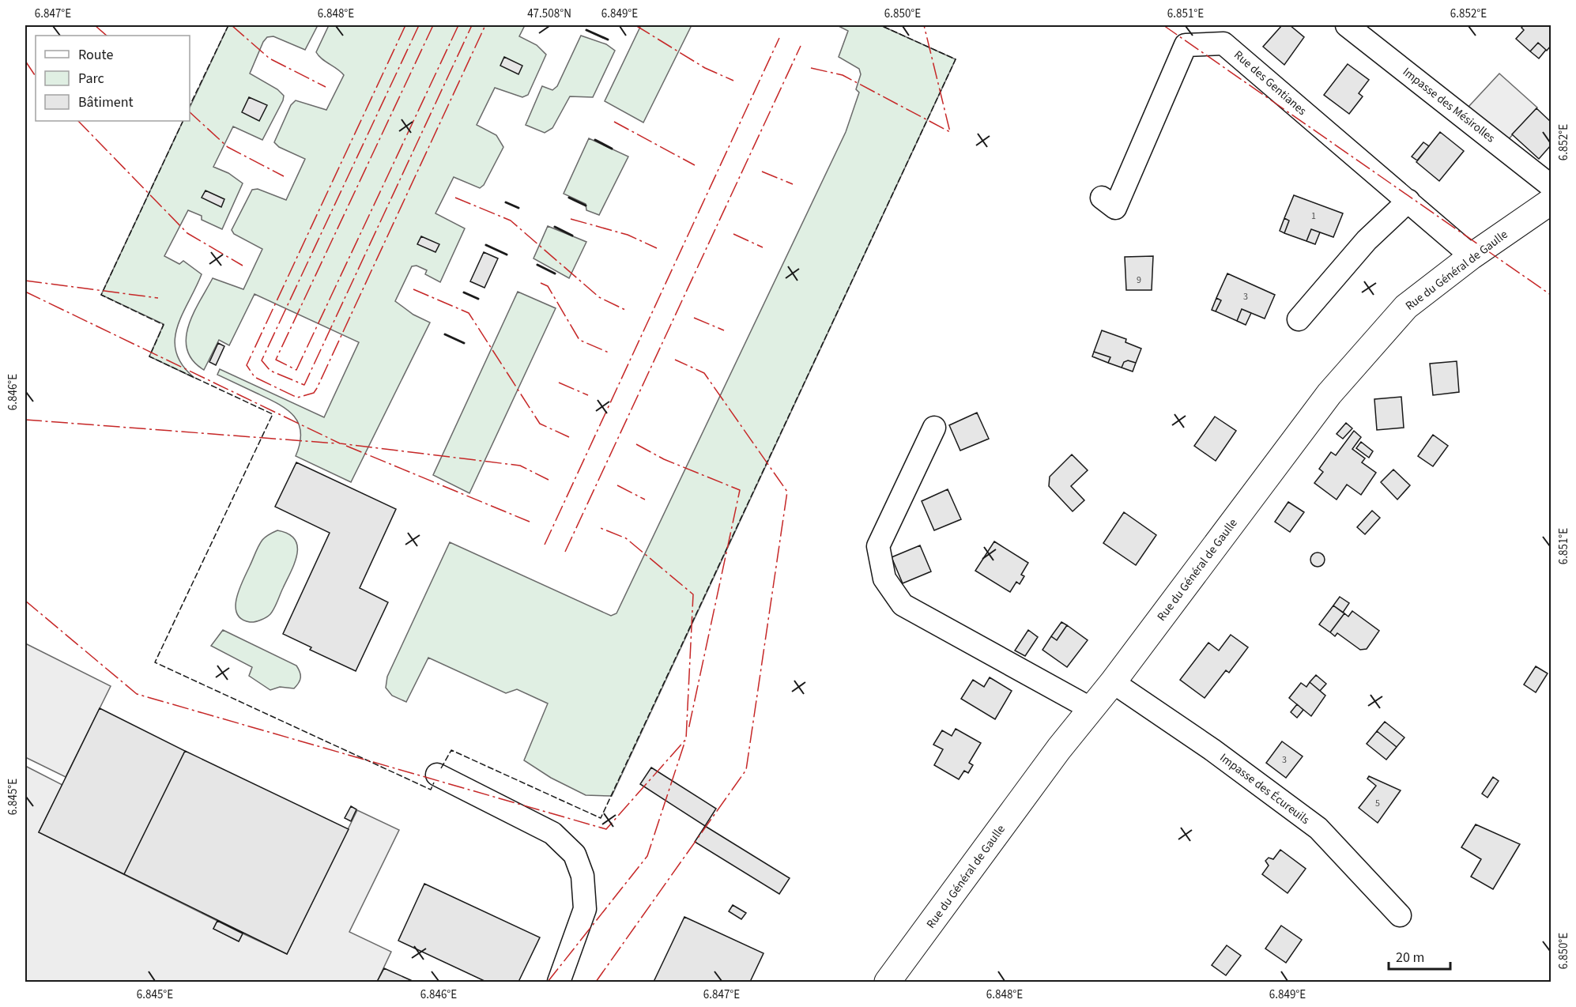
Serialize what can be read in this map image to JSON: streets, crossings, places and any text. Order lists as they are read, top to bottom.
{
  "streets": {
    "main road": ["Rue du Général de Gaulle"],
    "street": ["Rue des Gentianes", "Impasse des Mésirolles", "Impasse des Écureuils"]
  },
  "crossings": [
    ["Rue des Gentianes", "Rue du Général de Gaulle"],
    ["Rue du Général de Gaulle", "Impasse des Écureuils"]
  ],
  "house_numbers": [
    "1",
    "9",
    "3",
    "3",
    "5"
  ],
  "legend": ["Route", "Parc", "Bâtiment"],
  "scale_bar": "20 m",
  "coordinates": [
    "6.847°E",
    "6.848°E",
    "47.508°N",
    "6.849°E",
    "6.850°E",
    "6.851°E",
    "6.852°E",
    "6.846°E",
    "6.845°E"
  ]
}
